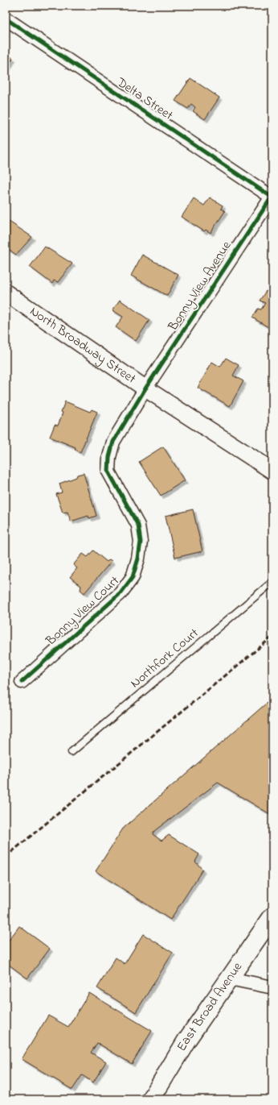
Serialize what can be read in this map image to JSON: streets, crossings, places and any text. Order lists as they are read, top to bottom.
{
  "streets": {
    "main road": ["East Broad Avenue"],
    "street": [
      "Delta Street",
      "Bonny View Avenue",
      "North Broadway Street",
      "Bonny View Court"
    ],
    "lane": ["Northfork Court"]
  },
  "crossings": [
    ["Delta Street", "Bonny View Avenue"],
    ["Bonny View Avenue", "North Broadway Street"],
    ["Bonny View Avenue", "Bonny View Court"],
    ["North Broadway Street", "Bonny View Court"]
  ]
}
